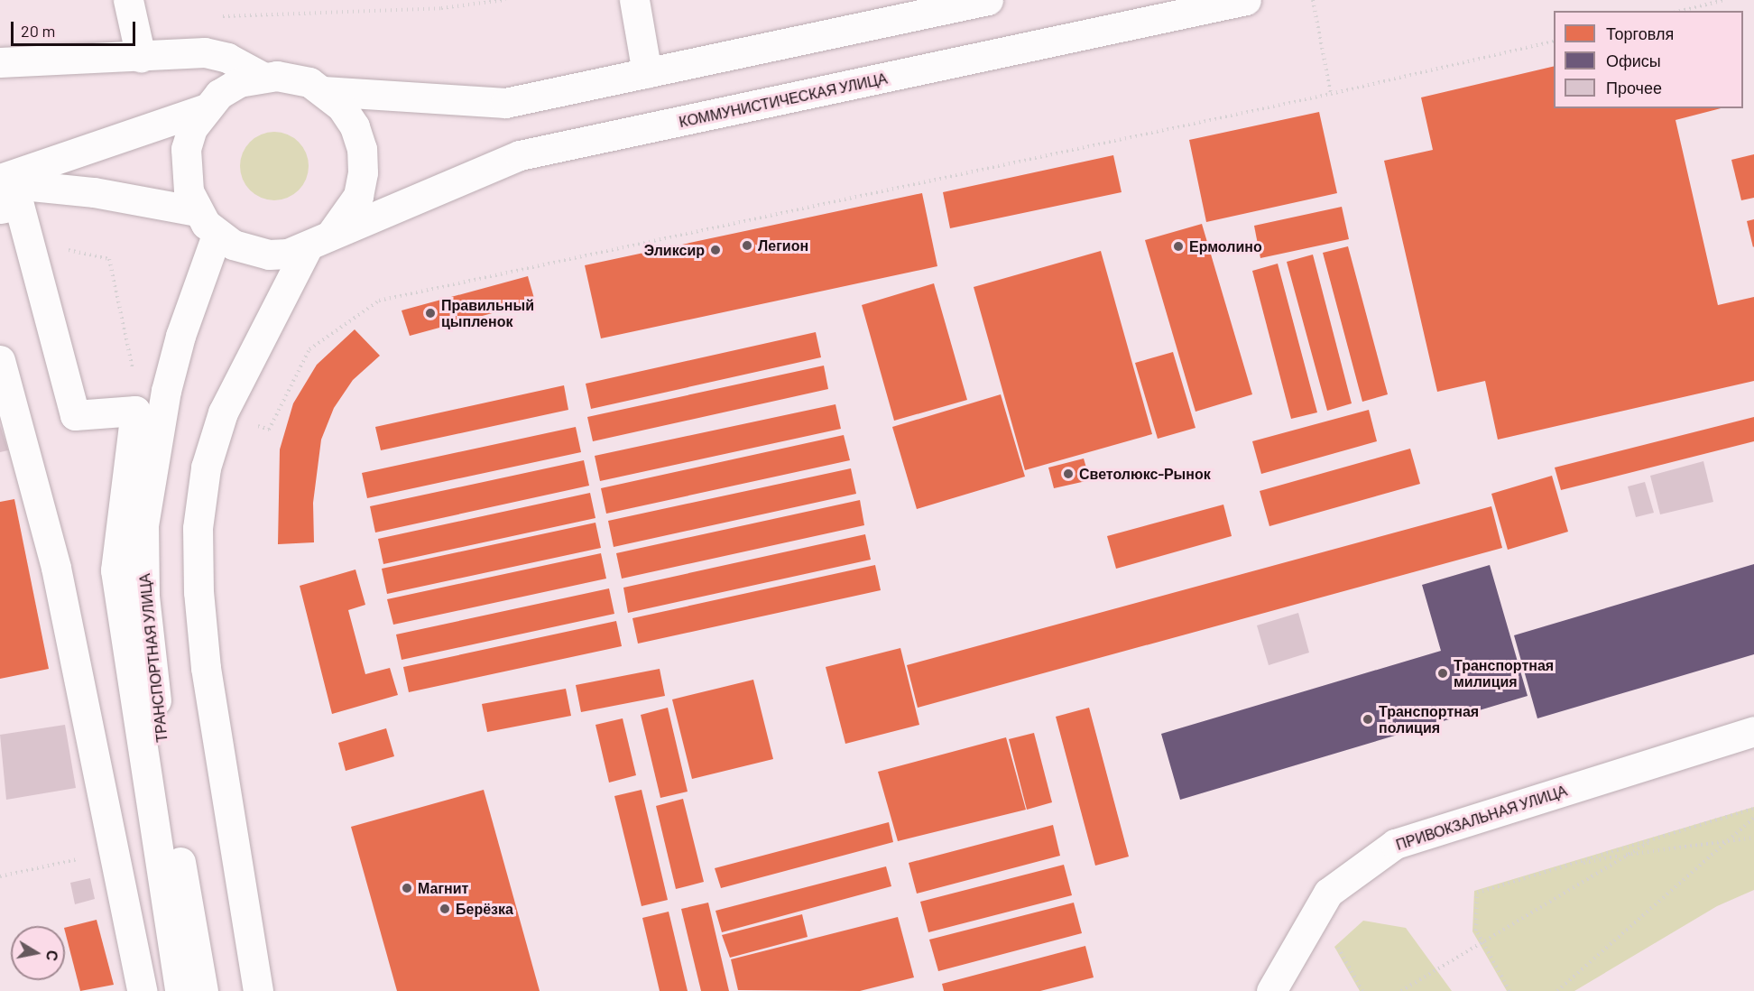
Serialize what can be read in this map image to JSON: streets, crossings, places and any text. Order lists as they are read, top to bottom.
{
  "streets": {
    "main road": ["КОММУНИСТИЧЕСКАЯ УЛИЦА", "ТРАНСПОРТНАЯ УЛИЦА", "ПРИВОКЗАЛЬНАЯ УЛИЦА"]
  },
  "crossings": [
    ["КОММУНИСТИЧЕСКАЯ УЛИЦА", "ТРАНСПОРТНАЯ УЛИЦА"]
  ],
  "places": [
    "Легион",
    "Ермолино",
    "Эликсир",
    "Правильный цыпленок",
    "Светолюкс-Рынок",
    "Транспортная милиция",
    "Транспортная полиция",
    "Магнит",
    "Берёзка"
  ],
  "legend": ["Торговля", "Офисы", "Прочее"],
  "scale_bar": "20 m",
  "north": "right"
}
